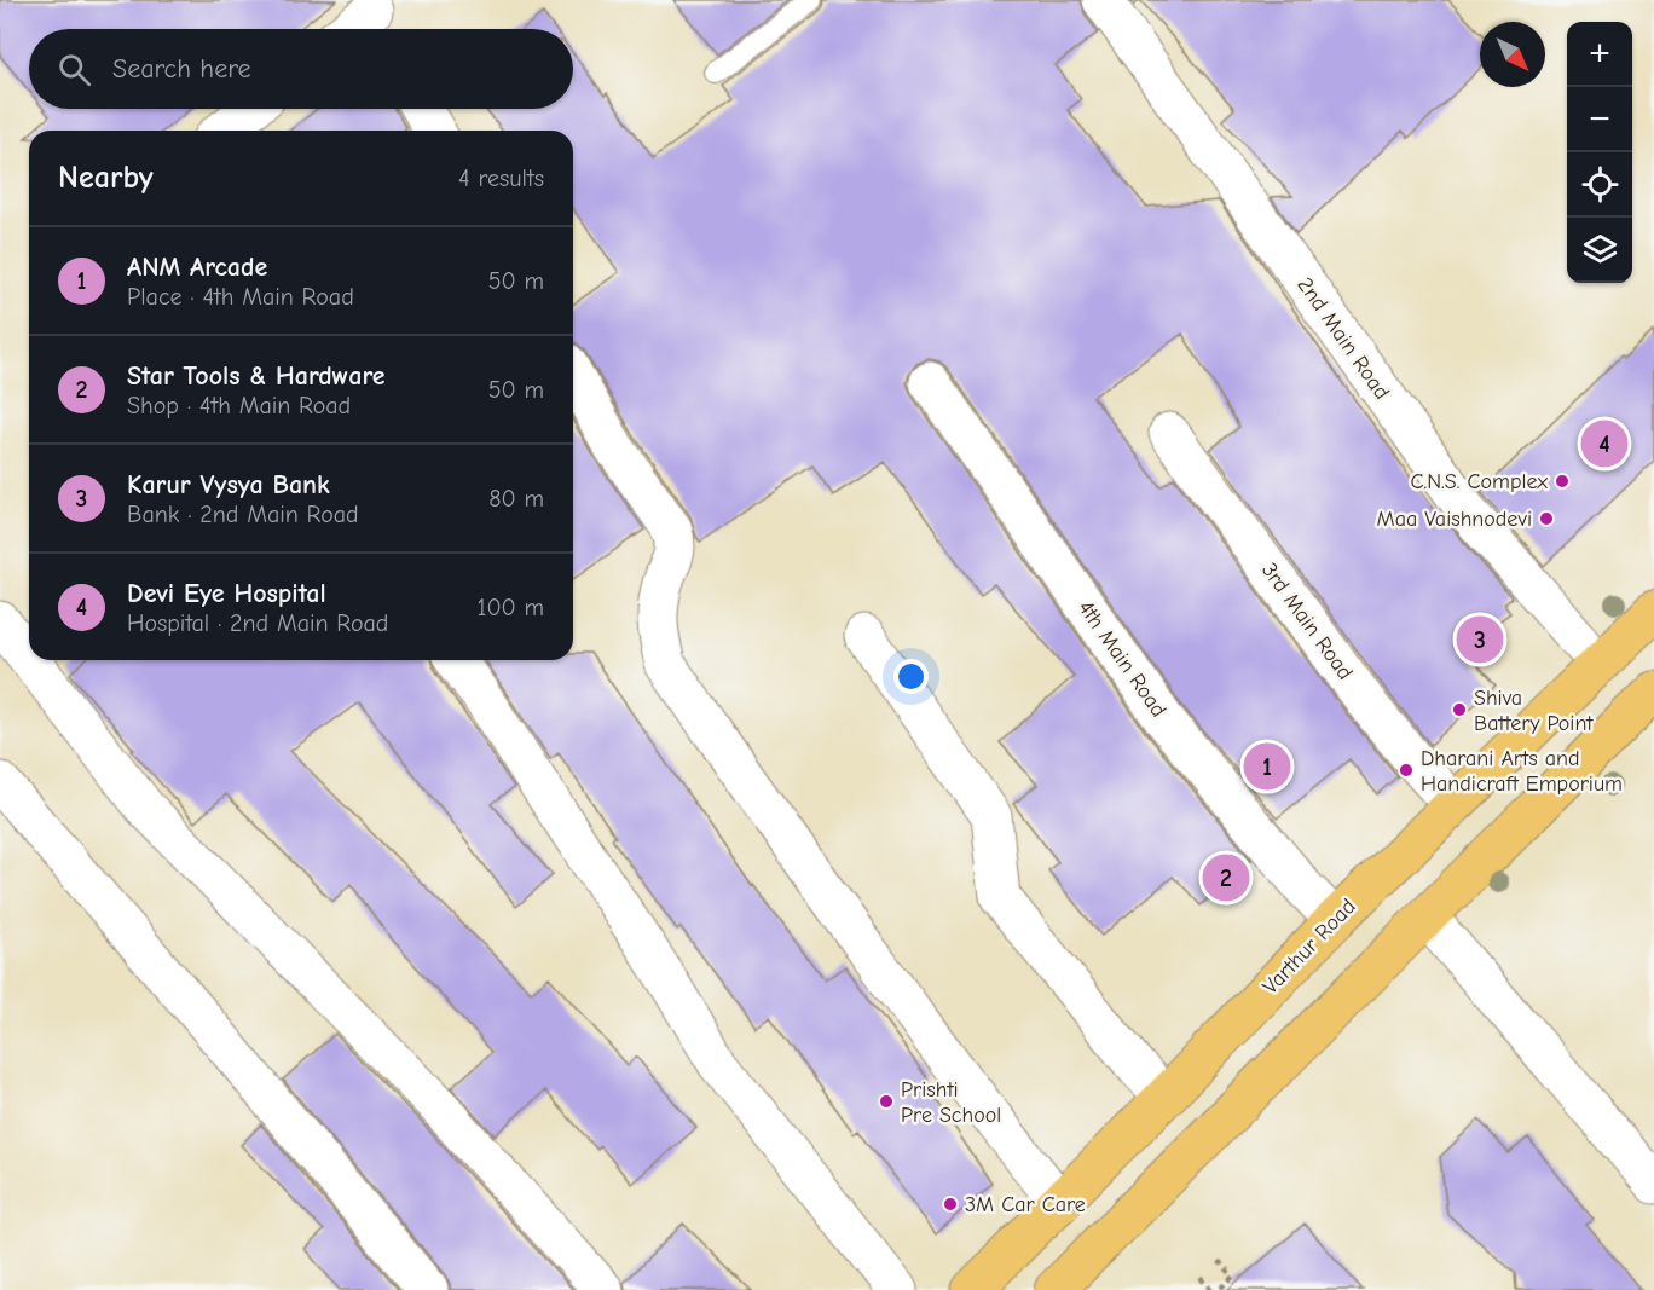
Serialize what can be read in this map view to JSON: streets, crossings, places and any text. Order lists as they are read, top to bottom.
{
  "streets": {
    "main road": ["Varthur Road"],
    "street": ["2nd Main Road", "3rd Main Road", "4th Main Road"]
  },
  "crossings": [
    ["2nd Main Road", "Varthur Road"],
    ["3rd Main Road", "Varthur Road"],
    ["4th Main Road", "Varthur Road"]
  ],
  "places": [
    "C.N.S. Complex",
    "Maa Vaishnodevi",
    "Shiva Battery Point",
    "Dharani Arts and Handicraft Emporium",
    "Prishti Pre School",
    "3M Car Care"
  ],
  "north": "bottom right",
  "page": {
    "map_buttons": ["+", "−"],
    "search": "Search here",
    "heading": ["Nearby", "4 results"],
    "list": [
      {
        "mark": "1",
        "name": "ANM Arcade",
        "note": "Place · 4th Main Road",
        "value": "50 m"
      },
      {
        "mark": "2",
        "name": "Star Tools & Hardware",
        "note": "Shop · 4th Main Road",
        "value": "50 m"
      },
      {
        "mark": "3",
        "name": "Karur Vysya Bank",
        "note": "Bank · 2nd Main Road",
        "value": "80 m"
      },
      {
        "mark": "4",
        "name": "Devi Eye Hospital",
        "note": "Hospital · 2nd Main Road",
        "value": "100 m"
      }
    ],
    "pins": [
      "4",
      "3",
      "1",
      "2"
    ]
  }
}
